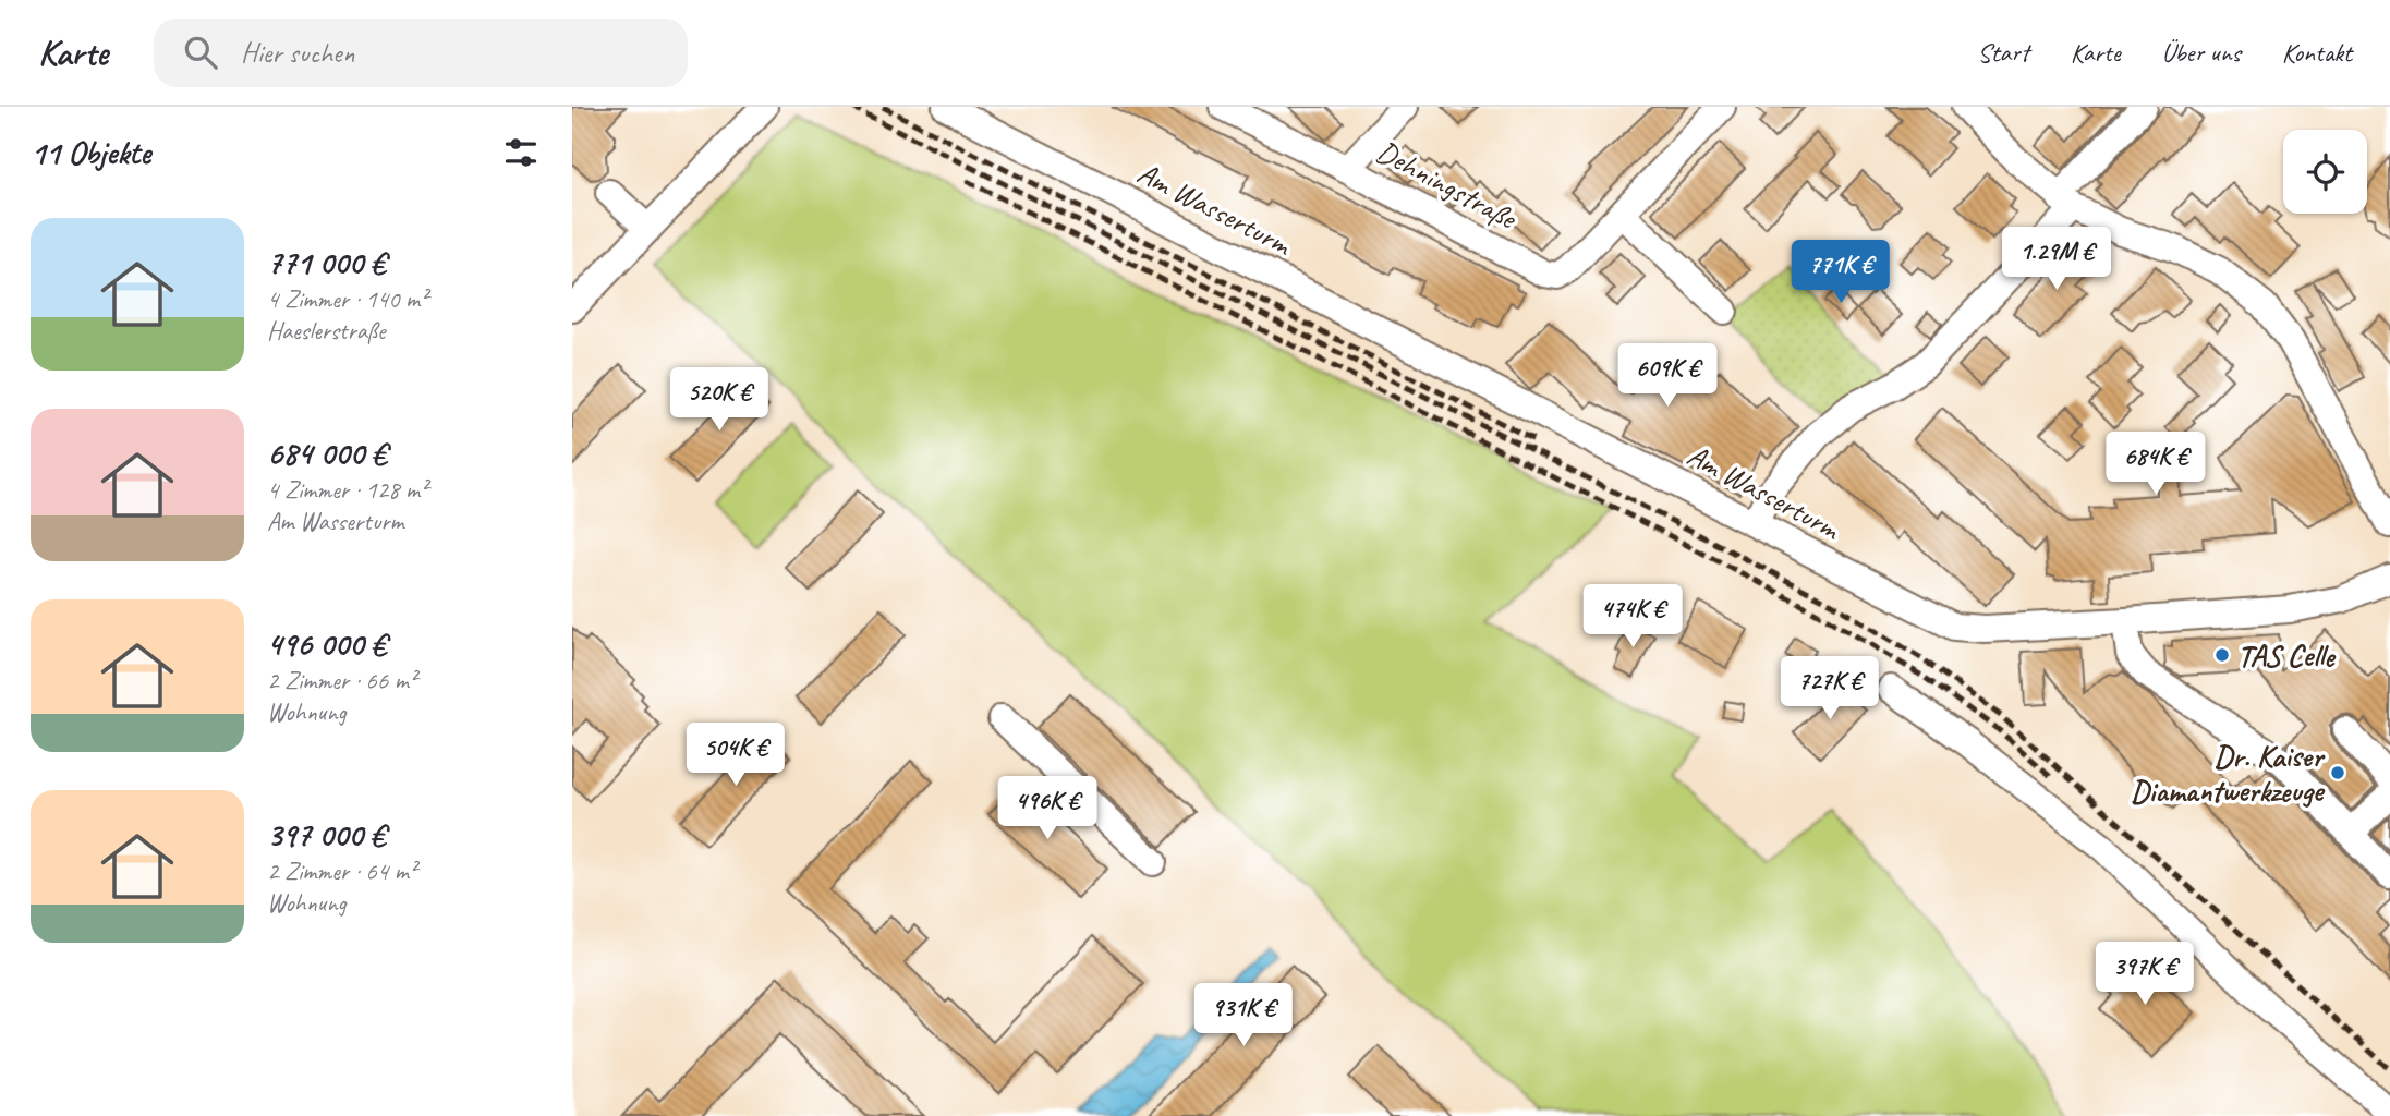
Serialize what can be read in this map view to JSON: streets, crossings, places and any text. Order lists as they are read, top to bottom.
{
  "streets": {
    "street": ["Dehningstraße", "Am Wasserturm"]
  },
  "places": ["TAS Celle", "Dr. Kaiser Diamantwerkzeuge"],
  "page": {
    "header": "Karte",
    "search": "Hier suchen",
    "nav": [
      "Start",
      "Karte",
      "Über uns",
      "Kontakt"
    ],
    "heading": "11 Objekte",
    "list": [
      {
        "name": "771 000 €",
        "note": "4 Zimmer · 140 m² · Haeslerstraße"
      },
      {
        "name": "684 000 €",
        "note": "4 Zimmer · 128 m² · Am Wasserturm"
      },
      {
        "name": "496 000 €",
        "note": "2 Zimmer · 66 m² · Wohnung"
      },
      {
        "name": "397 000 €",
        "note": "2 Zimmer · 64 m² · Wohnung"
      }
    ],
    "price": [
      "1.29M €",
      "771K €",
      "609K €",
      "520K €",
      "684K €",
      "474K €",
      "727K €",
      "504K €",
      "496K €",
      "397K €",
      "931K €"
    ]
  }
}
